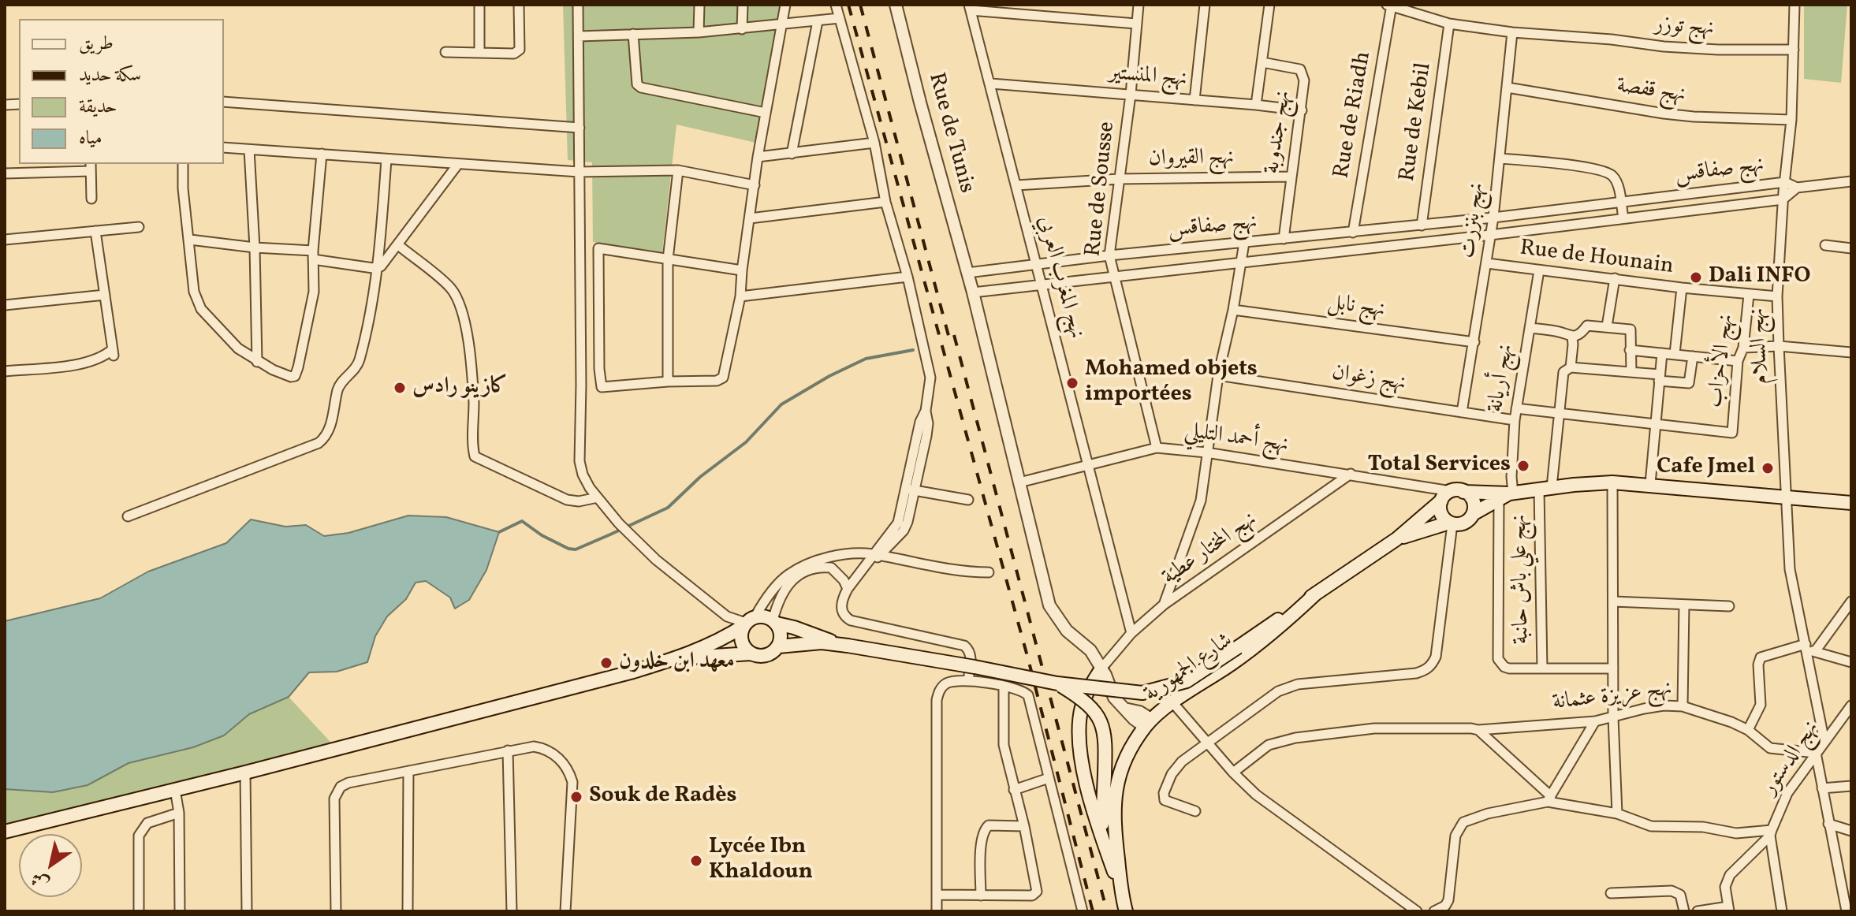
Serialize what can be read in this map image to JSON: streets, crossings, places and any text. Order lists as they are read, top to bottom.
{
  "streets": {
    "main road": ["شارع الجمهورية"],
    "street": [
      "نهج توزر",
      "نهج المنستير",
      "نهج قفصة",
      "Rue de Riadh",
      "Rue de Kebil",
      "نهج جندوبة",
      "Rue de Tunis",
      "نهج القيروان",
      "نهج صفاقس",
      "Rue de Sousse",
      "نهج بنزرت",
      "Rue de Hounain",
      "نهج المغرب العربي",
      "نهج نابل",
      "نهج السلام",
      "نهج الأحزاب",
      "نهج أريانة",
      "نهج زغوان",
      "نهج أحمد التليلي",
      "نهج المختار عطية",
      "نهج علي باش حانبة",
      "نهج عزيزة عثمانة",
      "نهج الدستور"
    ]
  },
  "crossings": [
    ["نهج توزر", "Rue de Riadh"],
    ["نهج توزر", "Rue de Kebil"],
    ["نهج توزر", "نهج بنزرت"],
    ["نهج توزر", "نهج السلام"],
    ["نهج المنستير", "نهج جندوبة"],
    ["نهج المنستير", "Rue de Sousse"],
    ["نهج المنستير", "نهج المغرب العربي"],
    ["نهج قفصة", "نهج بنزرت"],
    ["نهج قفصة", "نهج السلام"],
    ["Rue de Riadh", "نهج صفاقس"],
    ["Rue de Kebil", "نهج صفاقس"],
    ["نهج جندوبة", "نهج القيروان"],
    ["نهج جندوبة", "نهج صفاقس"],
    ["Rue de Tunis", "نهج صفاقس"],
    ["Rue de Tunis", "نهج أحمد التليلي"],
    ["Rue de Tunis", "نهج المختار عطية"],
    ["Rue de Tunis", "شارع الجمهورية"],
    ["نهج القيروان", "Rue de Sousse"],
    ["نهج القيروان", "نهج المغرب العربي"],
    ["نهج صفاقس", "Rue de Sousse"],
    ["نهج صفاقس", "نهج بنزرت"],
    ["نهج صفاقس", "نهج المغرب العربي"],
    ["نهج صفاقس", "نهج السلام"],
    ["Rue de Sousse", "نهج أحمد التليلي"],
    ["نهج بنزرت", "Rue de Hounain"],
    ["نهج بنزرت", "نهج نابل"],
    ["نهج بنزرت", "نهج زغوان"],
    ["Rue de Hounain", "نهج السلام"],
    ["Rue de Hounain", "نهج الأحزاب"],
    ["Rue de Hounain", "نهج أريانة"],
    ["نهج المغرب العربي", "نهج أحمد التليلي"],
    ["نهج المغرب العربي", "نهج المختار عطية"],
    ["نهج السلام", "نهج الدستور"],
    ["نهج أريانة", "نهج زغوان"],
    ["نهج أريانة", "نهج علي باش حانبة"],
    ["نهج أحمد التليلي", "نهج المختار عطية"],
    ["نهج عزيزة عثمانة", "نهج الدستور"]
  ],
  "places": [
    "Dali INFO",
    "Mohamed objets importées",
    "كازينو رادس",
    "Total Services",
    "Cafe Jmel",
    "معهد ابن خلدون",
    "Souk de Radès",
    "Lycée Ibn Khaldoun"
  ],
  "legend": [
    "طريق",
    "سكة حديد",
    "حديقة",
    "مياه"
  ],
  "north": "bottom left"
}
